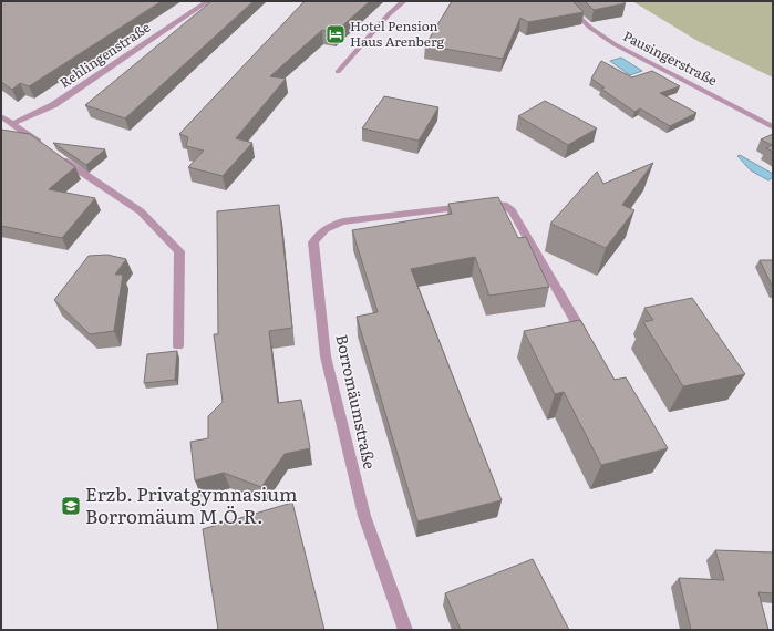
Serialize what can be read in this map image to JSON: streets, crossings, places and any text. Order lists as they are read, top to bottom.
{
  "streets": {
    "street": ["Rehlingenstraße", "Pausingerstraße", "Borromäumstraße"]
  },
  "places": {
    "hotel": ["Hotel Pension Haus Arenberg"],
    "school or university": ["Erzb. Privatgymnasium Borromäum M.Ö.R."]
  }
}
